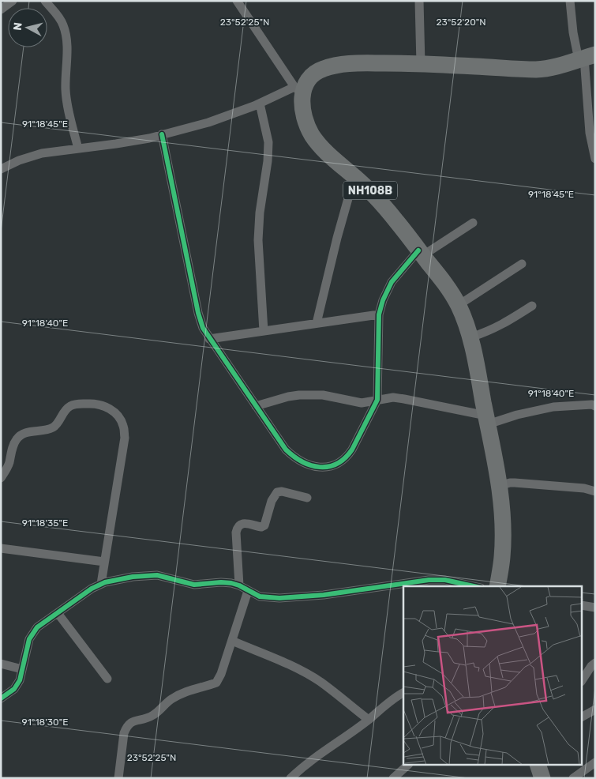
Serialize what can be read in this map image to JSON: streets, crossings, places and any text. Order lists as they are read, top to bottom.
{
  "streets": {
    "highway": ["NH108B"]
  },
  "north": "left",
  "coordinates": [
    "23°52'25\"N",
    "23°52'20\"N",
    "91°18'45\"E",
    "91°18'40\"E",
    "91°18'35\"E",
    "91°18'30\"E"
  ]
}
